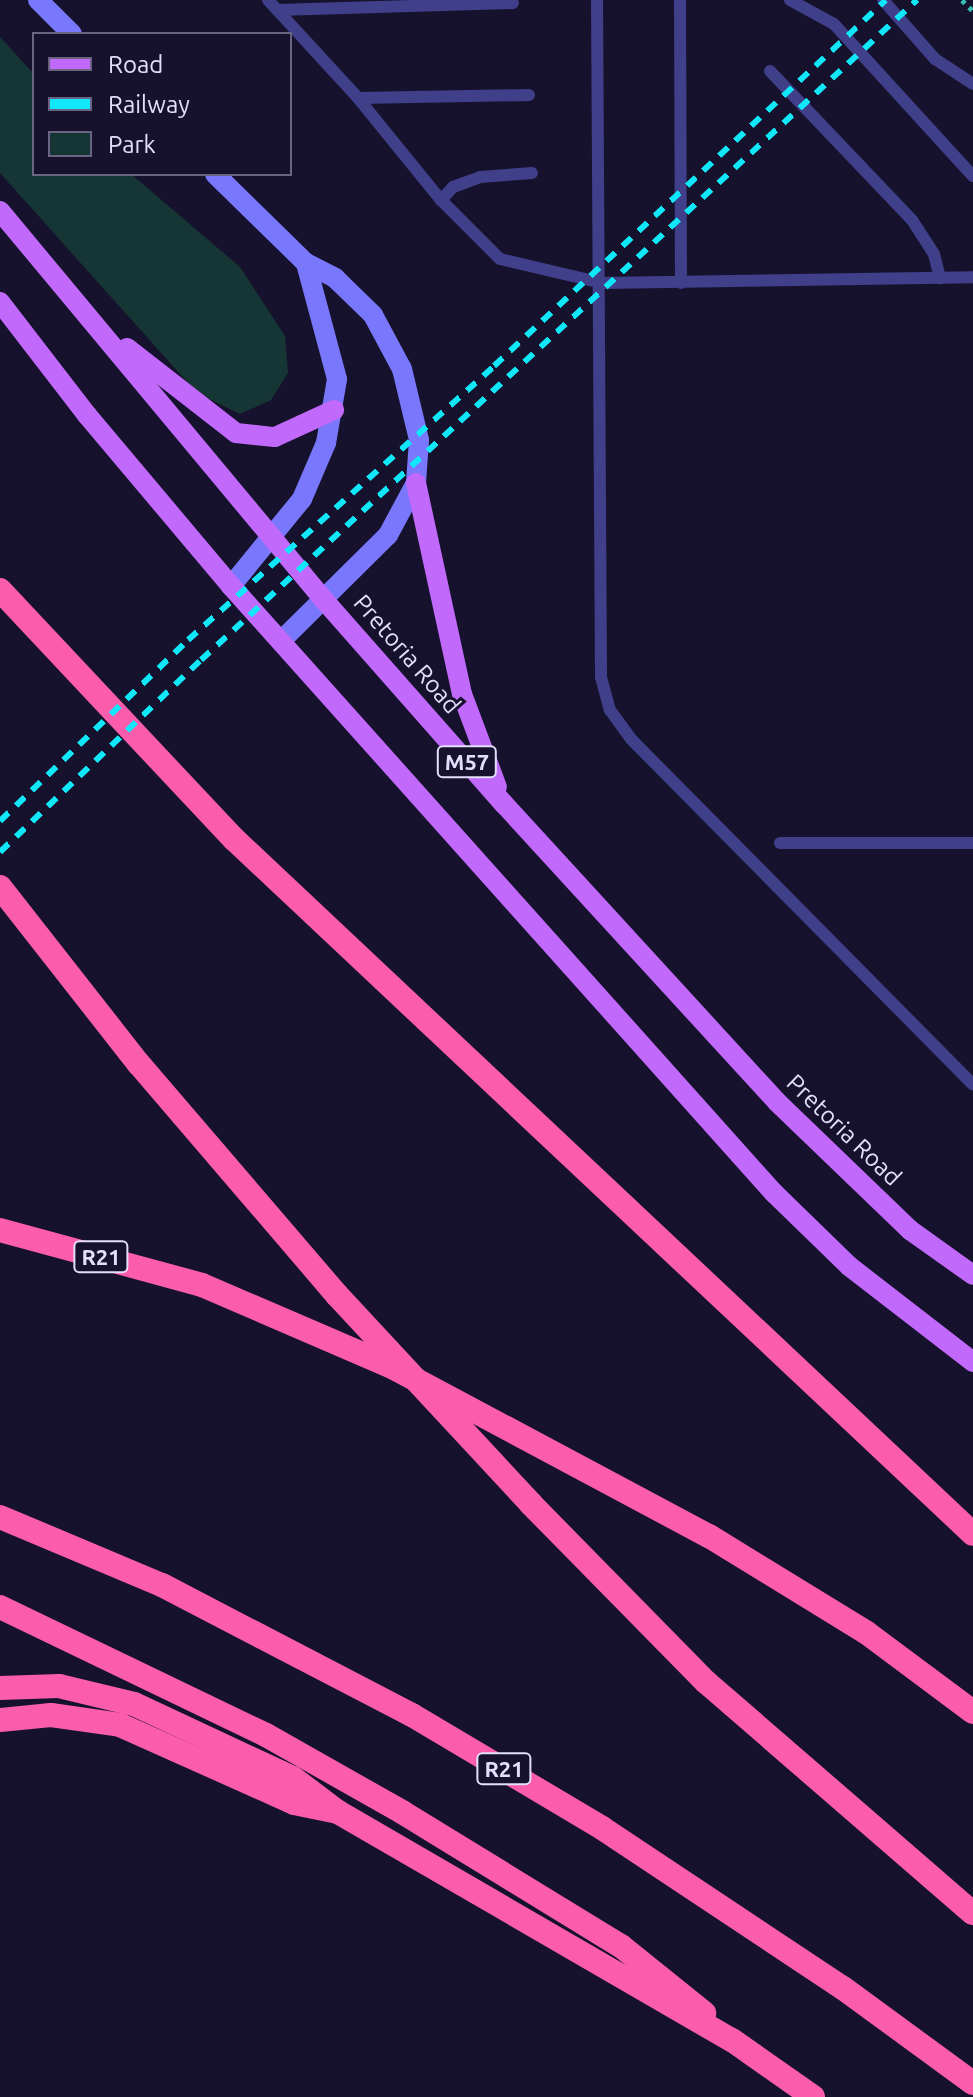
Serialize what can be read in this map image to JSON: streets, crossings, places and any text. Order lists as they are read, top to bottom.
{
  "streets": {
    "highway": ["R21"],
    "main road": ["Pretoria Road", "M57"]
  },
  "legend": ["Road", "Railway", "Park"]
}
